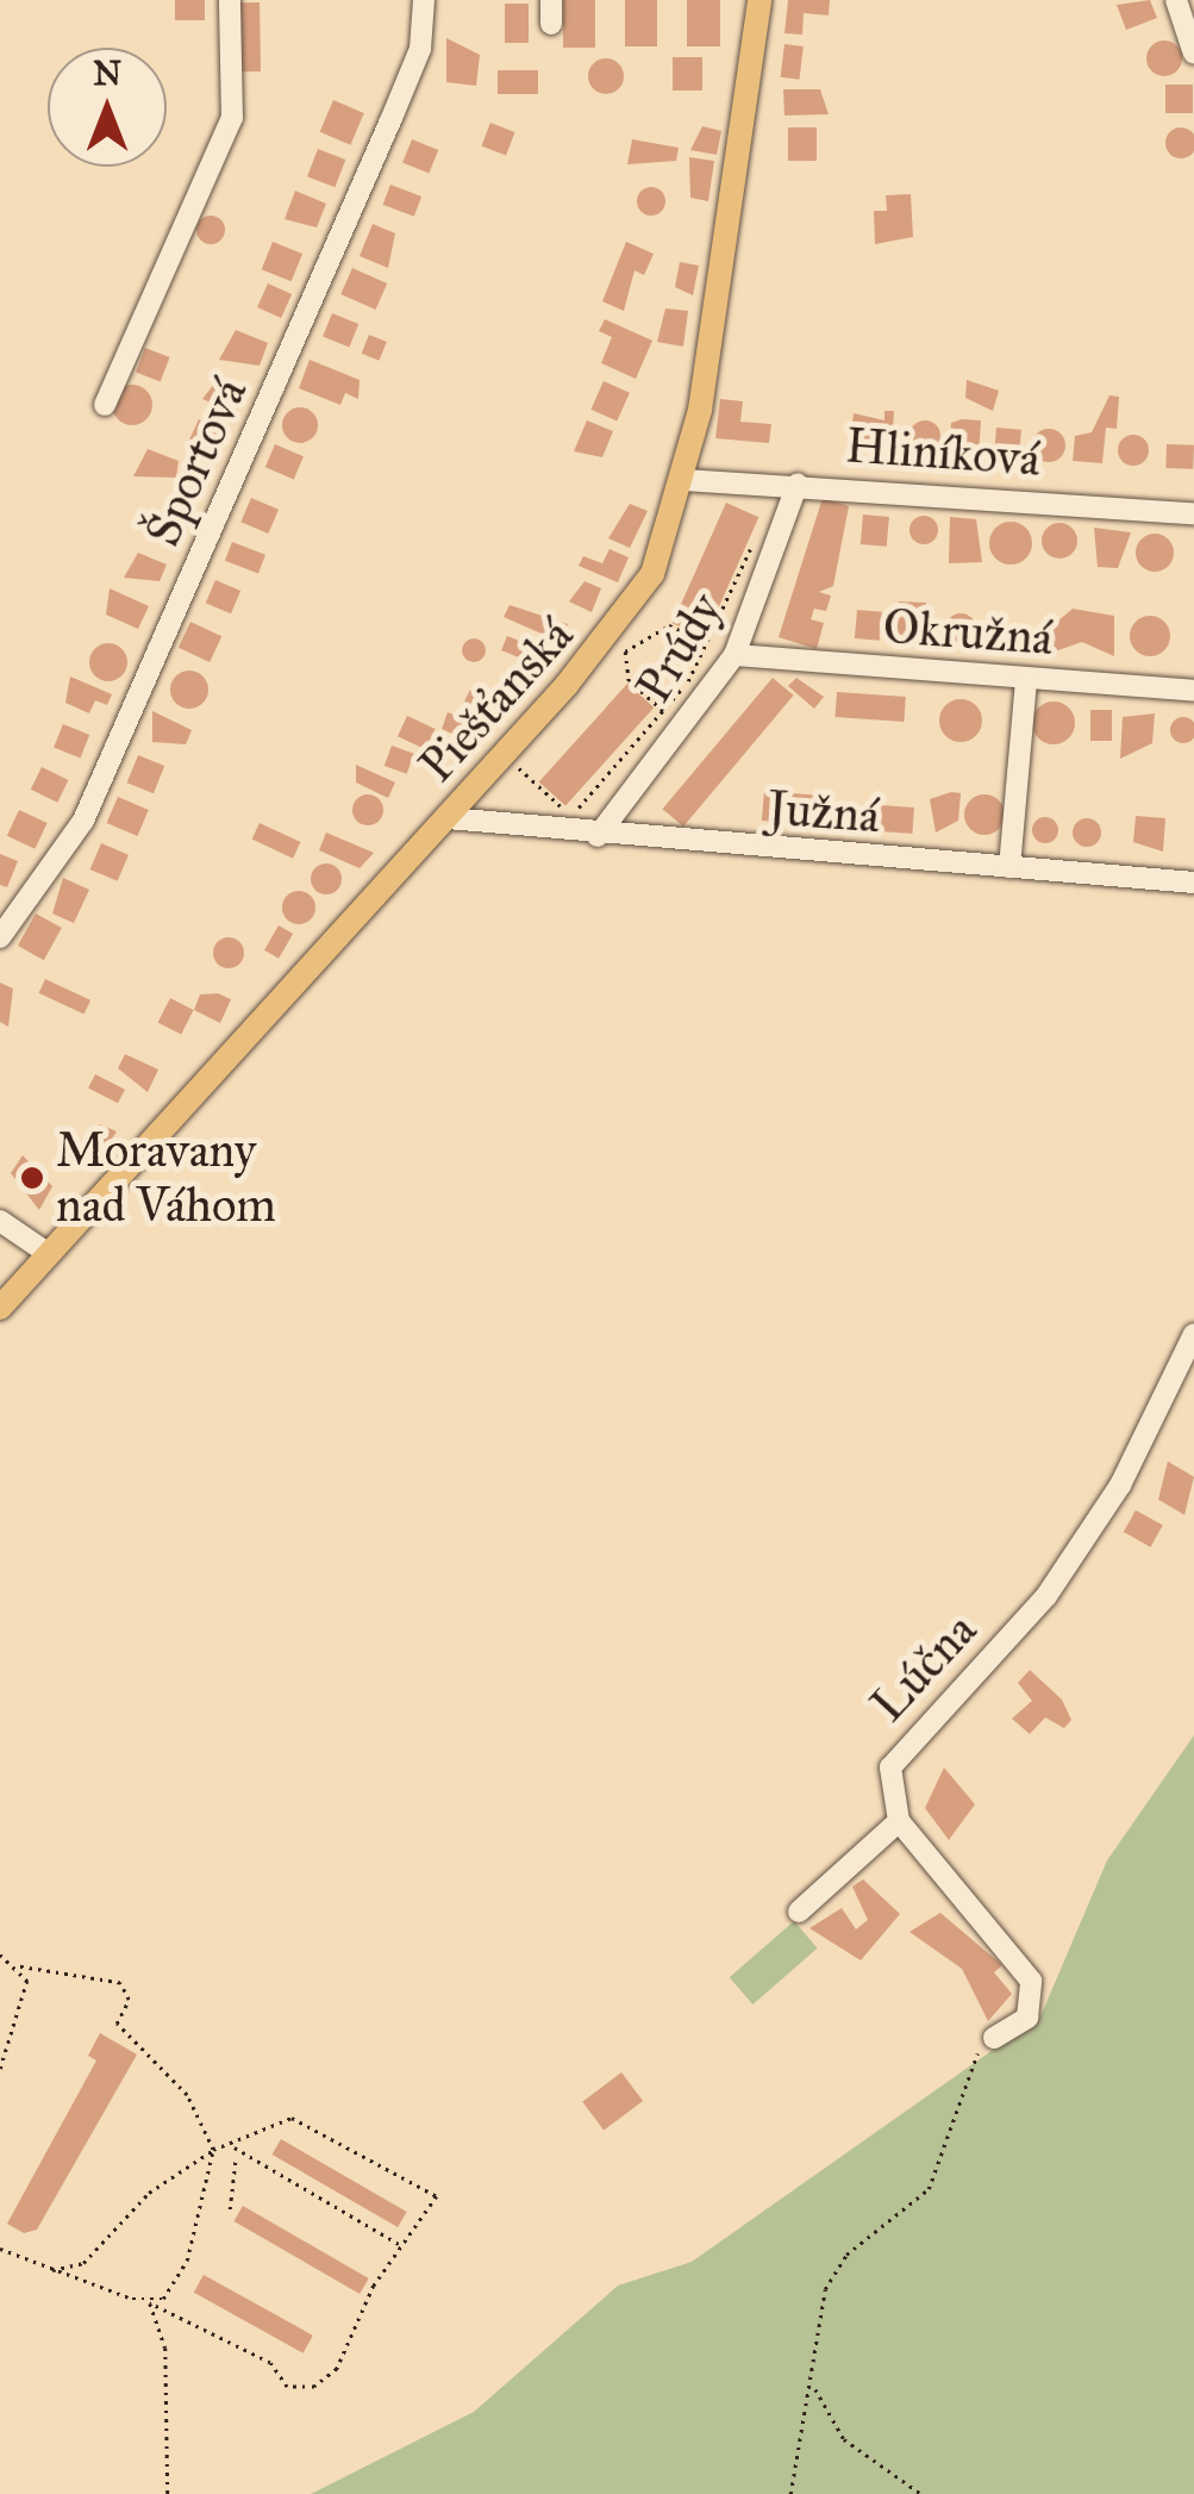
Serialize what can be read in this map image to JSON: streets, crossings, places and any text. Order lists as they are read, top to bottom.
{
  "streets": {
    "main road": ["Piešťanská"],
    "street": [
      "Hliníková",
      "Športová",
      "Okružná",
      "Prúdy",
      "Južná",
      "Lúčna"
    ]
  },
  "crossings": [
    ["Hliníková", "Prúdy"],
    ["Hliníková", "Piešťanská"],
    ["Okružná", "Prúdy"],
    ["Prúdy", "Južná"],
    ["Piešťanská", "Južná"]
  ],
  "places": ["Moravany nad Váhom"],
  "north": "top"
}
